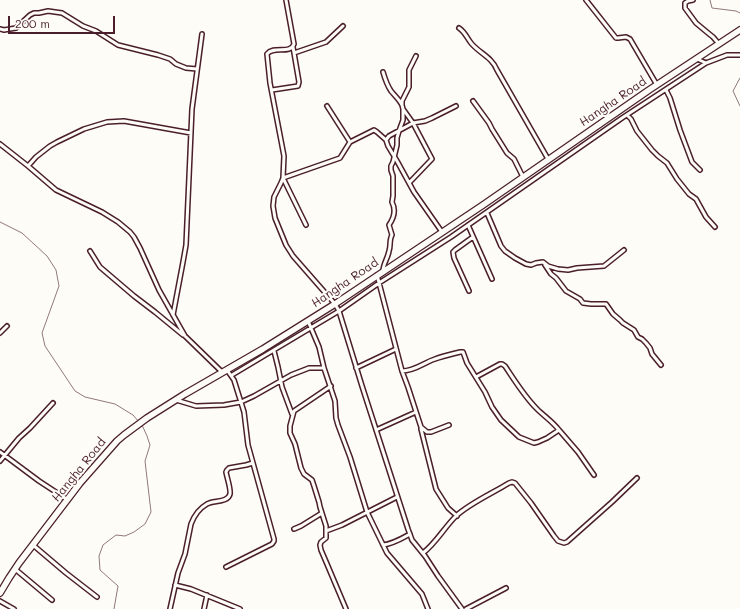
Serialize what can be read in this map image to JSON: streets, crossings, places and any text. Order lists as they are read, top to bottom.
{
  "streets": {
    "highway": ["Hangha Road"]
  },
  "scale_bar": "200 m"
}
